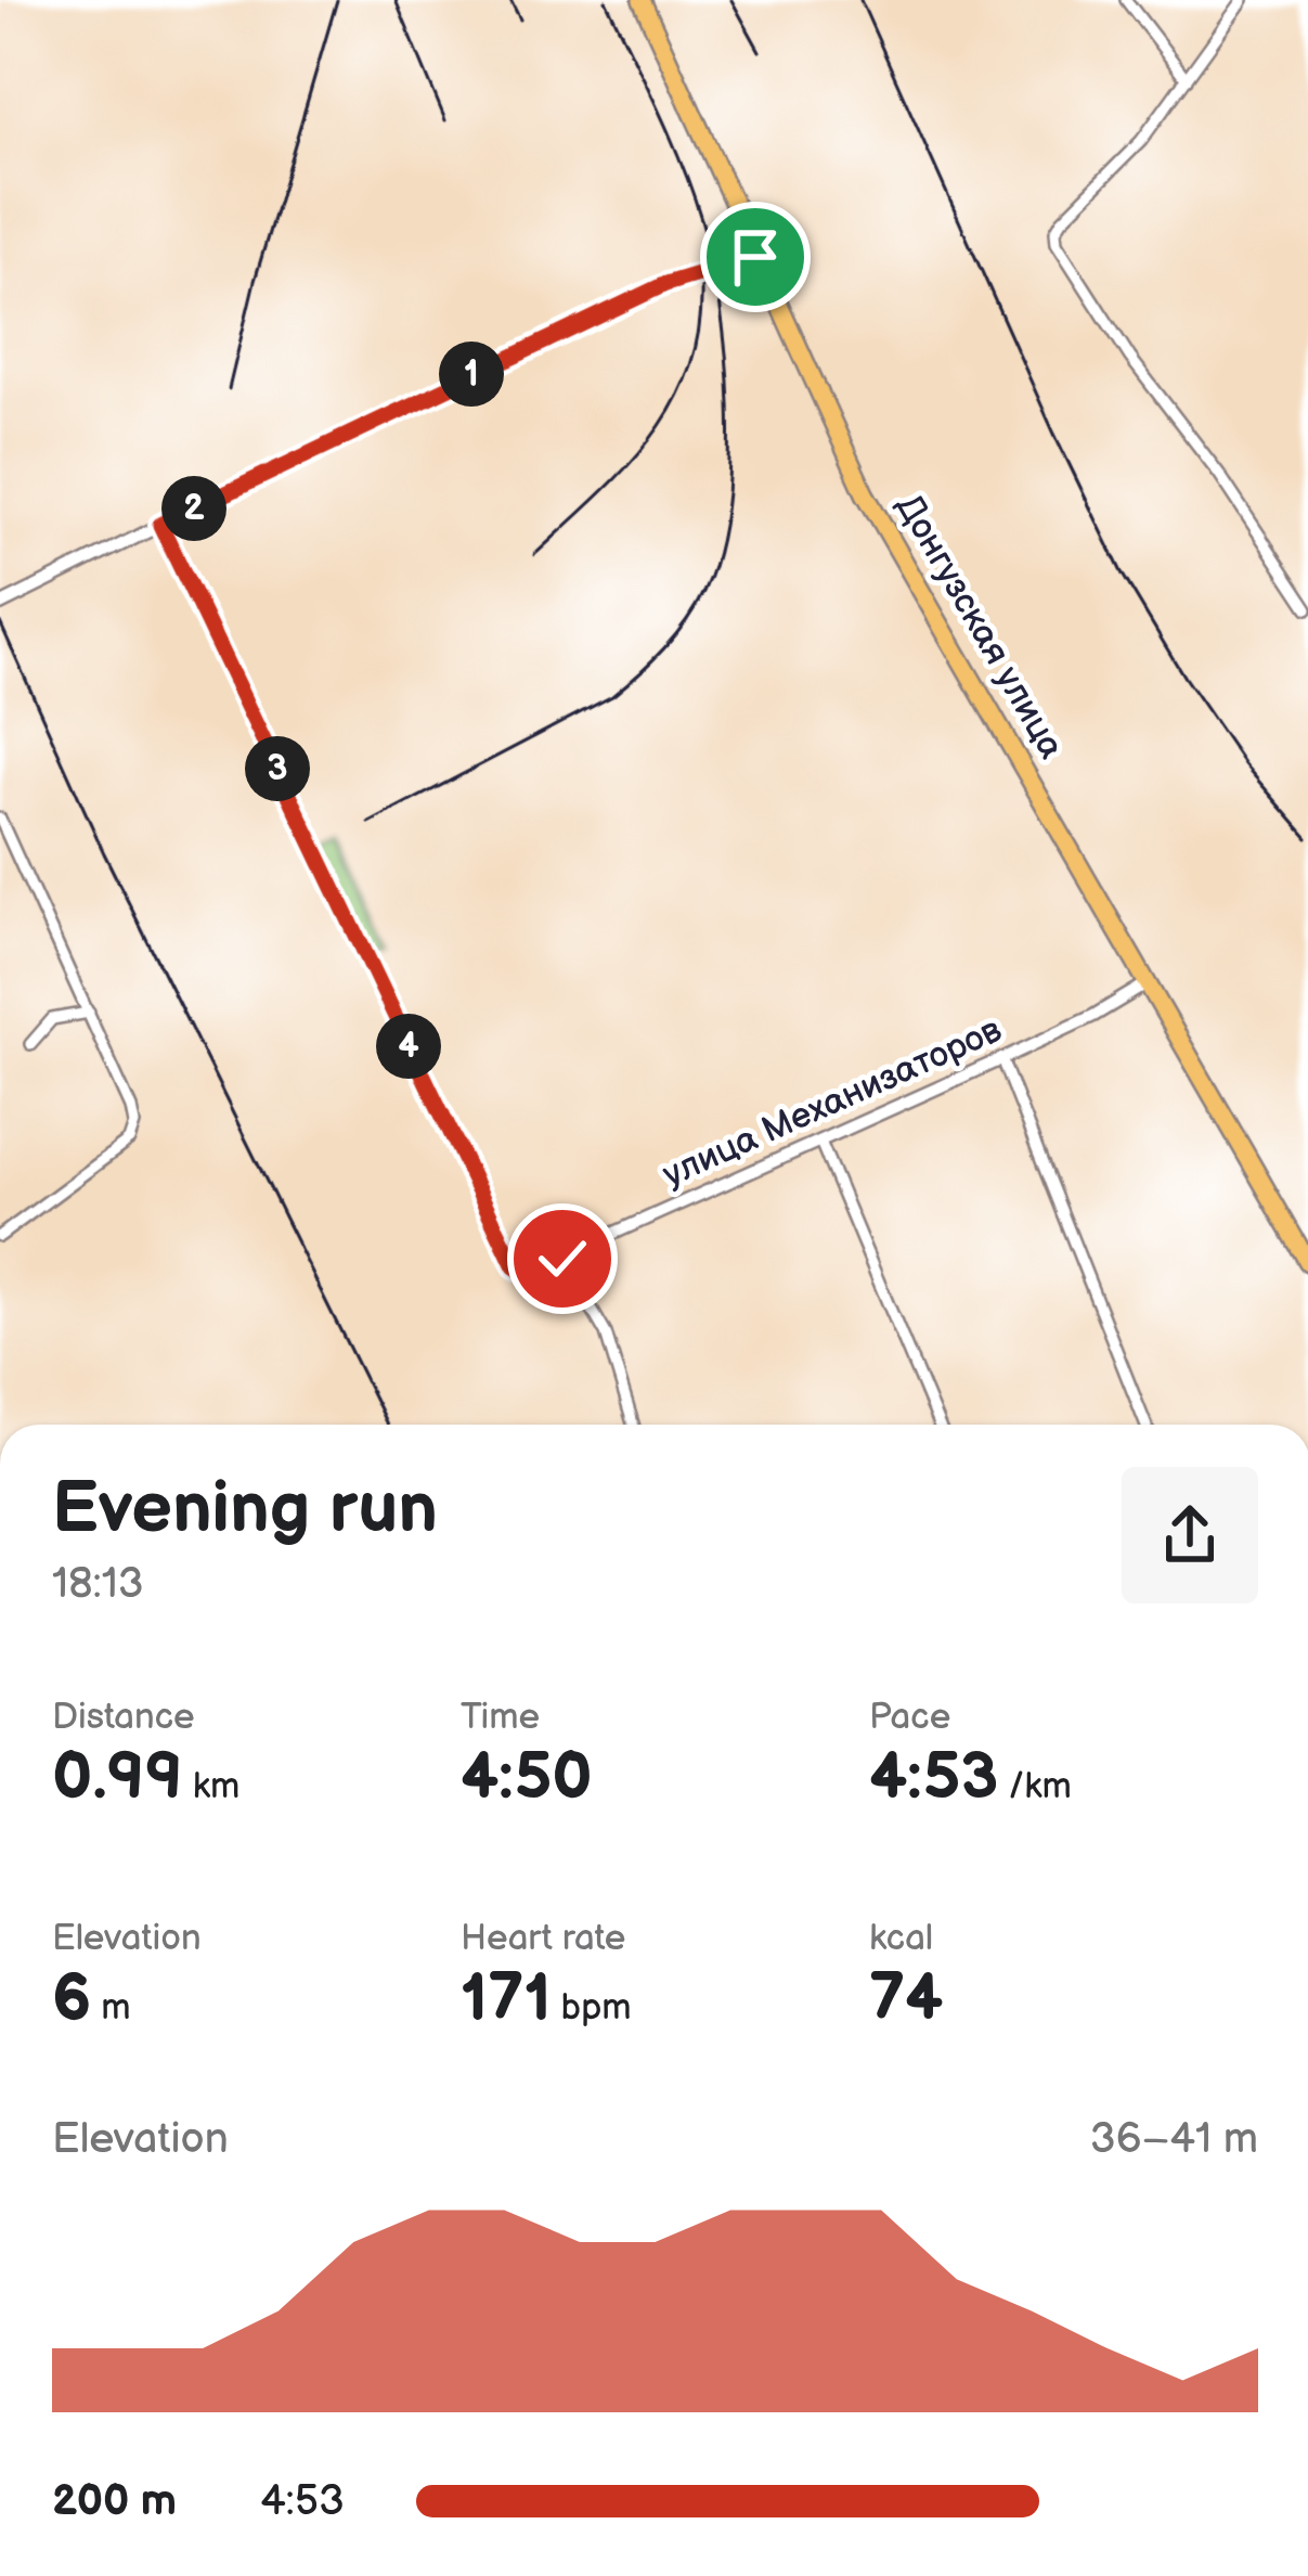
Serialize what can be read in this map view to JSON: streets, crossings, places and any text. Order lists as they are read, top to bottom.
{
  "streets": {
    "highway": ["Донгузская улица"],
    "street": ["улица Механизаторов"]
  },
  "crossings": [
    ["Донгузская улица", "улица Механизаторов"]
  ],
  "page": {
    "pins": [
      "1",
      "2",
      "3",
      "4"
    ],
    "heading": ["Evening run", "18:13"],
    "stats": [
      ["Distance", "0.99 km"],
      ["Time", "4:50"],
      ["Pace", "4:53 /km"],
      ["Elevation", "6 m"],
      ["Heart rate", "171 bpm"],
      ["kcal", "74"]
    ],
    "chart": ["Elevation", "36–41 m"],
    "list": [
      {
        "name": "200 m",
        "note": "4:53"
      }
    ]
  }
}
